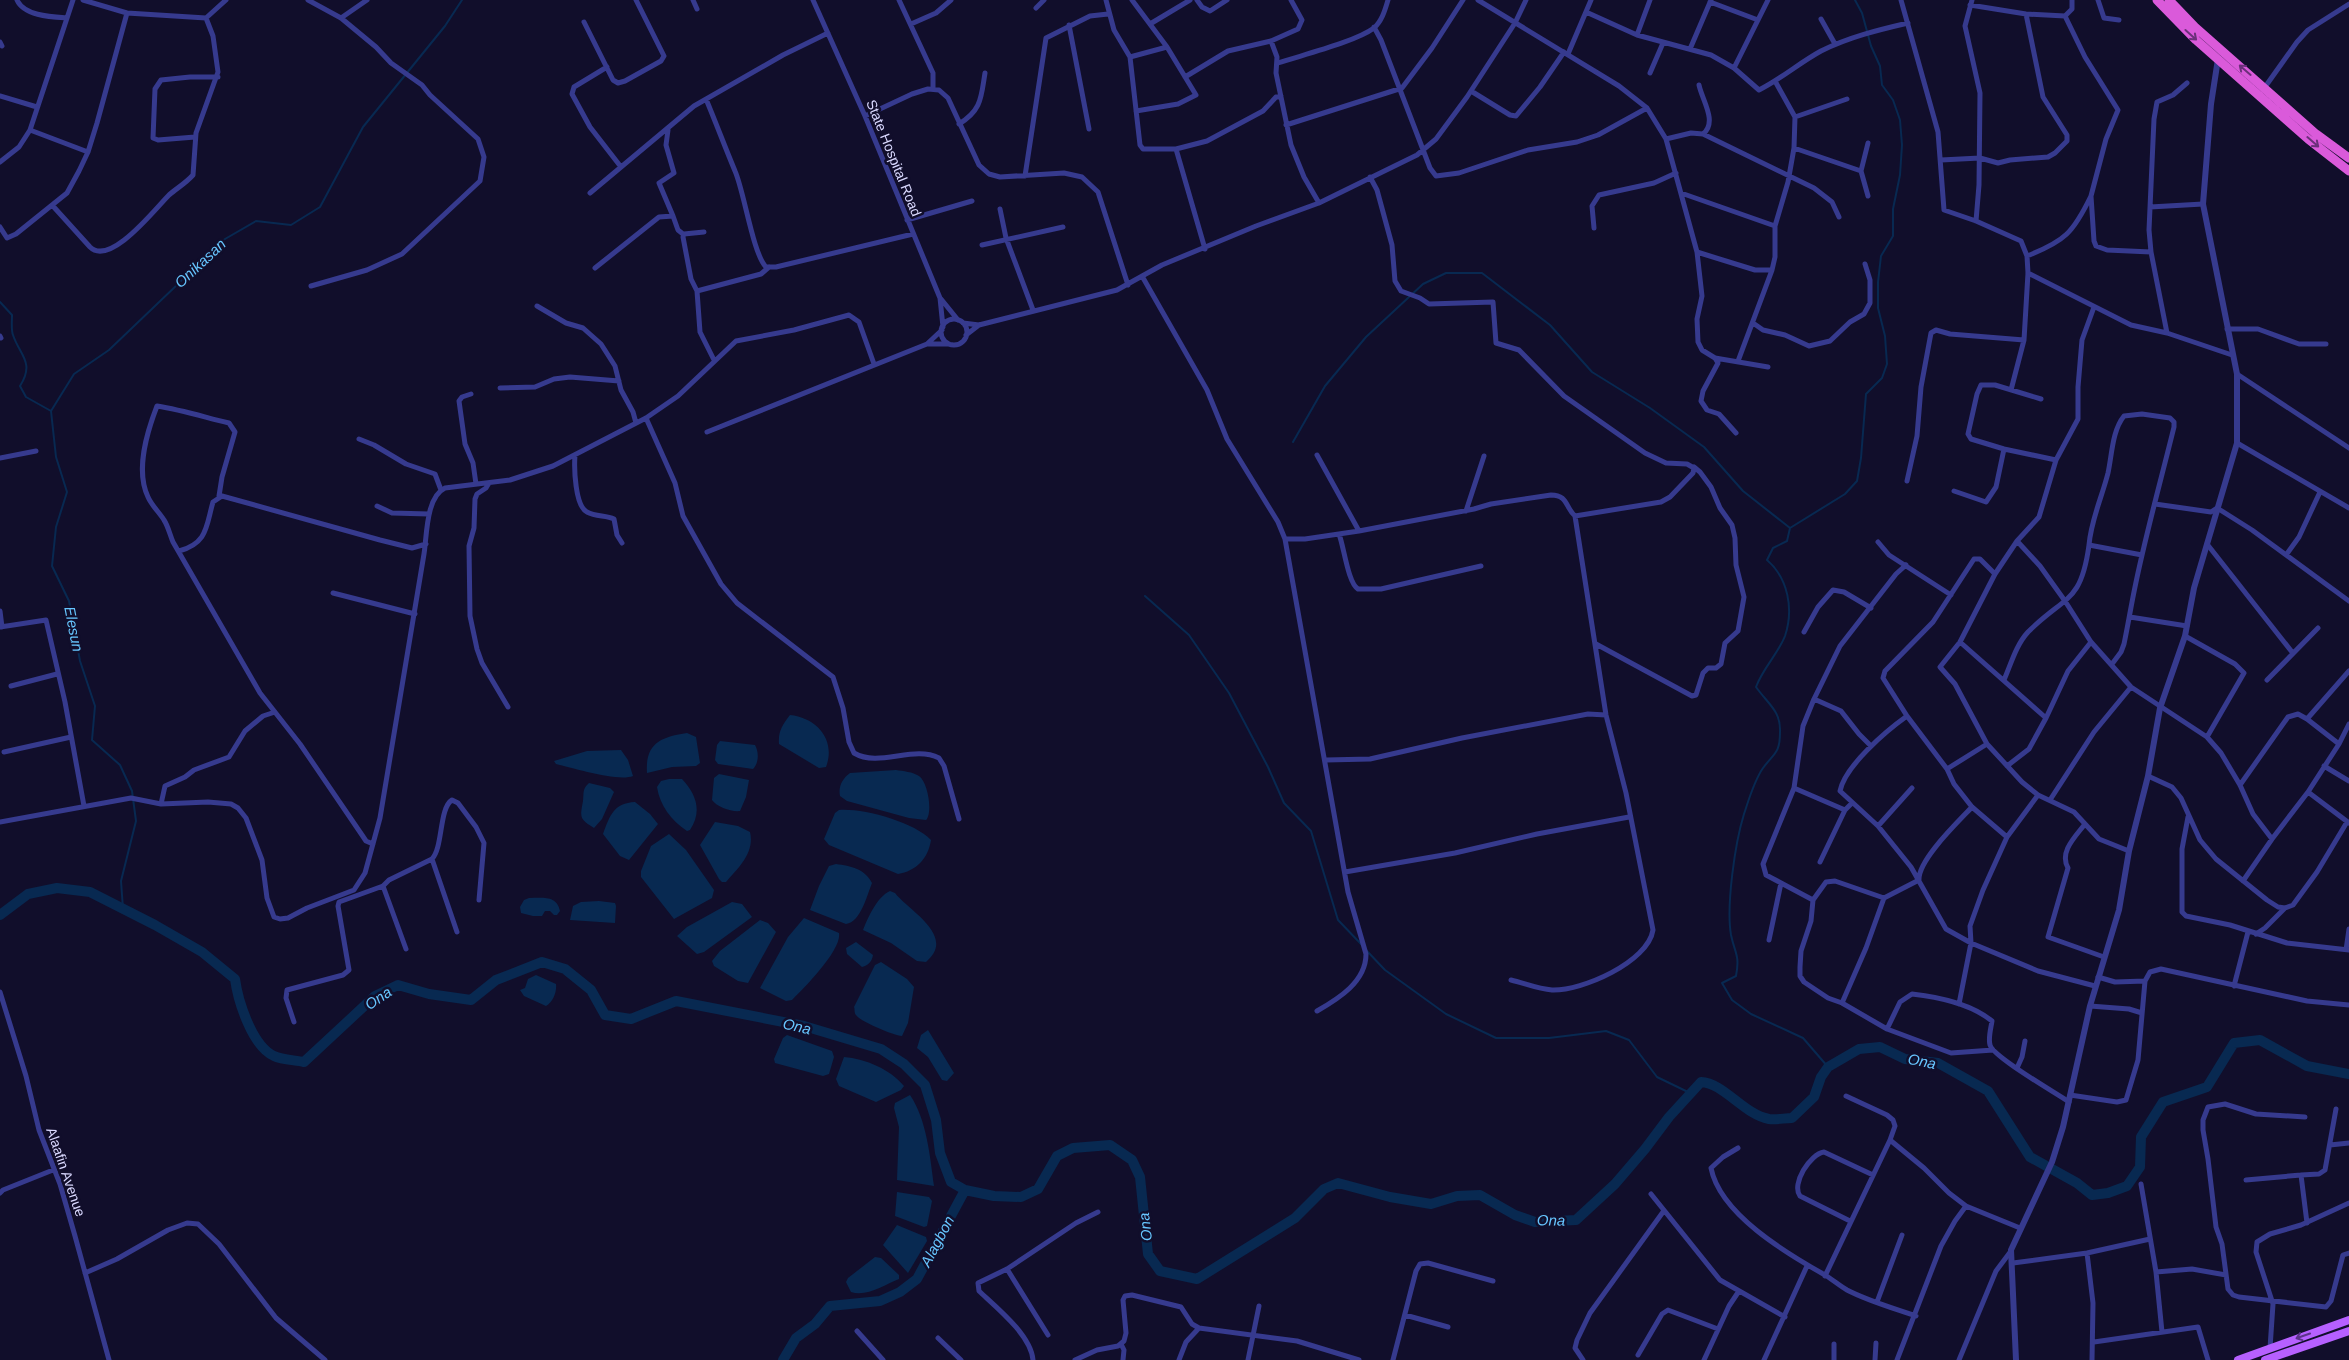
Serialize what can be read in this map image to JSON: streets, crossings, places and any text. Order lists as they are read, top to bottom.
{
  "streets": {
    "street": ["State Hospital Road", "Alaafin Avenue"]
  },
  "water": [
    "Onikasan",
    "Elesun",
    "Ona",
    "Alagbon"
  ]
}
